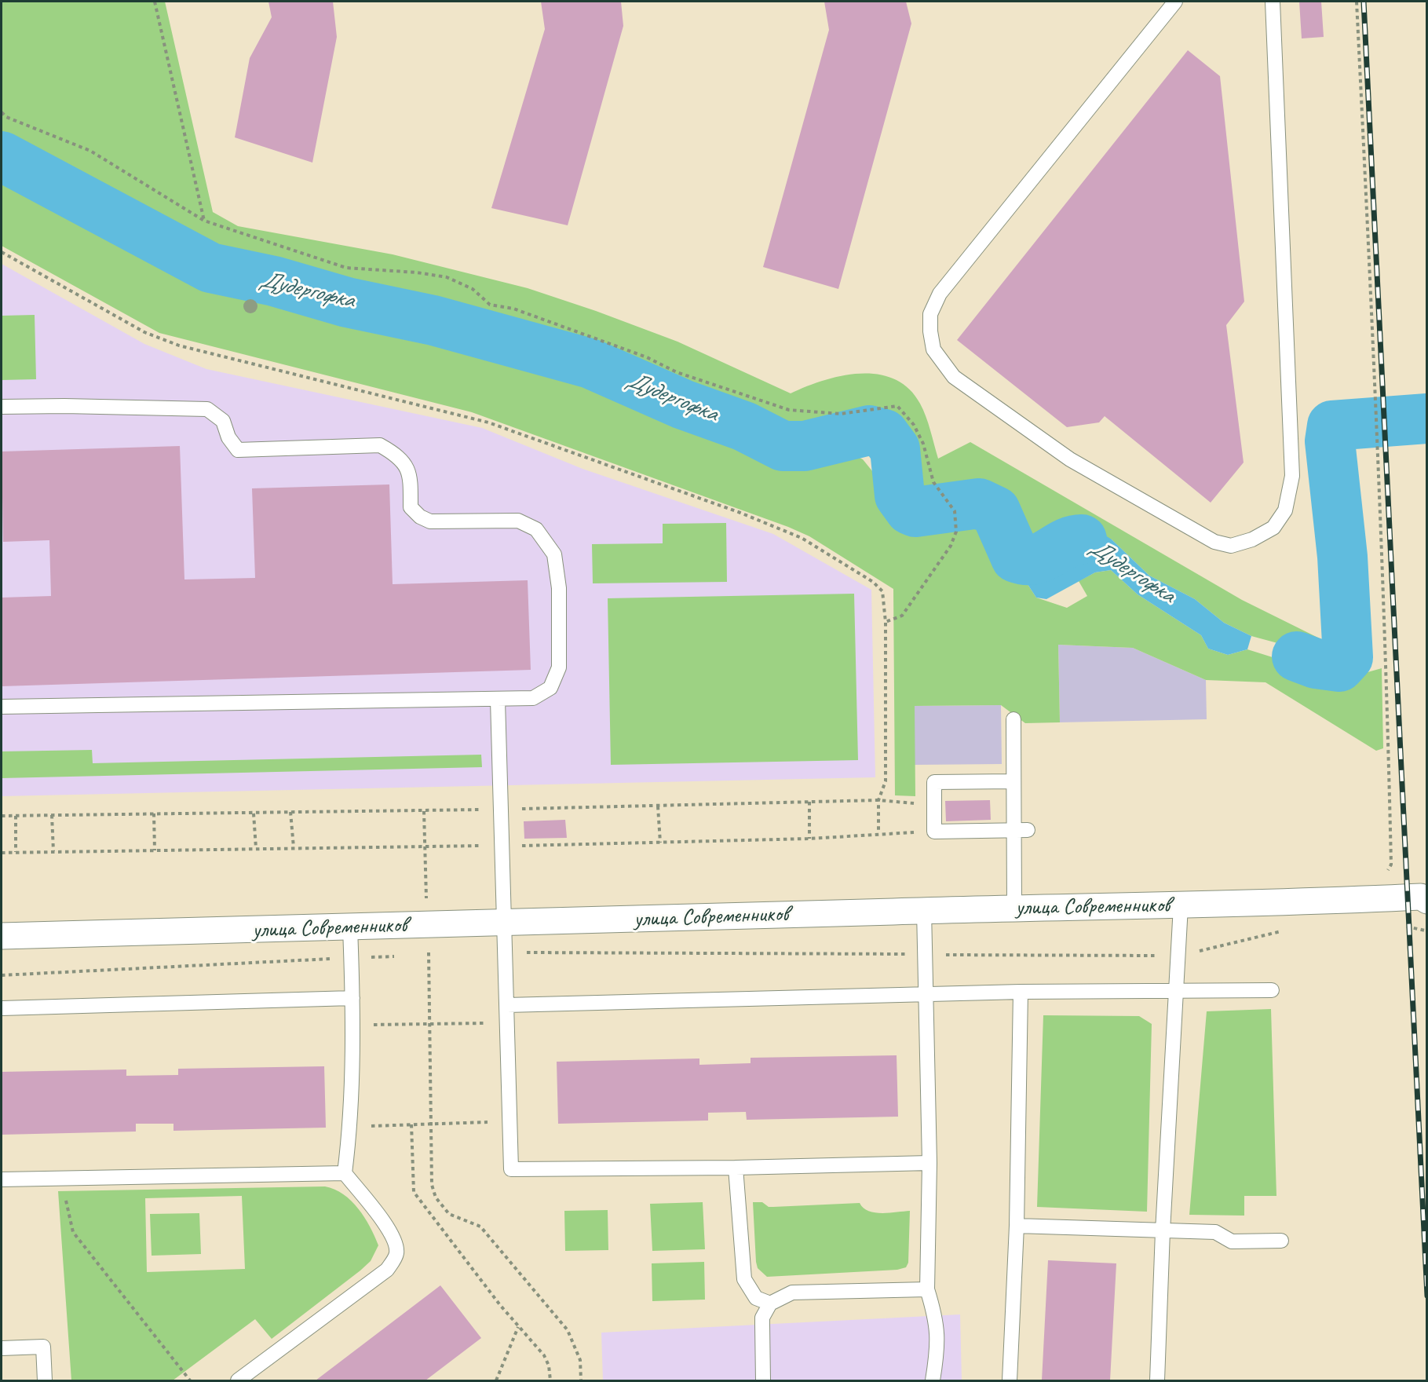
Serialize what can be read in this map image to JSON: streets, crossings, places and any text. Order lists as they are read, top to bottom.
{
  "streets": {
    "street": ["улица Современников"]
  },
  "water": ["Дудергофка"]
}
